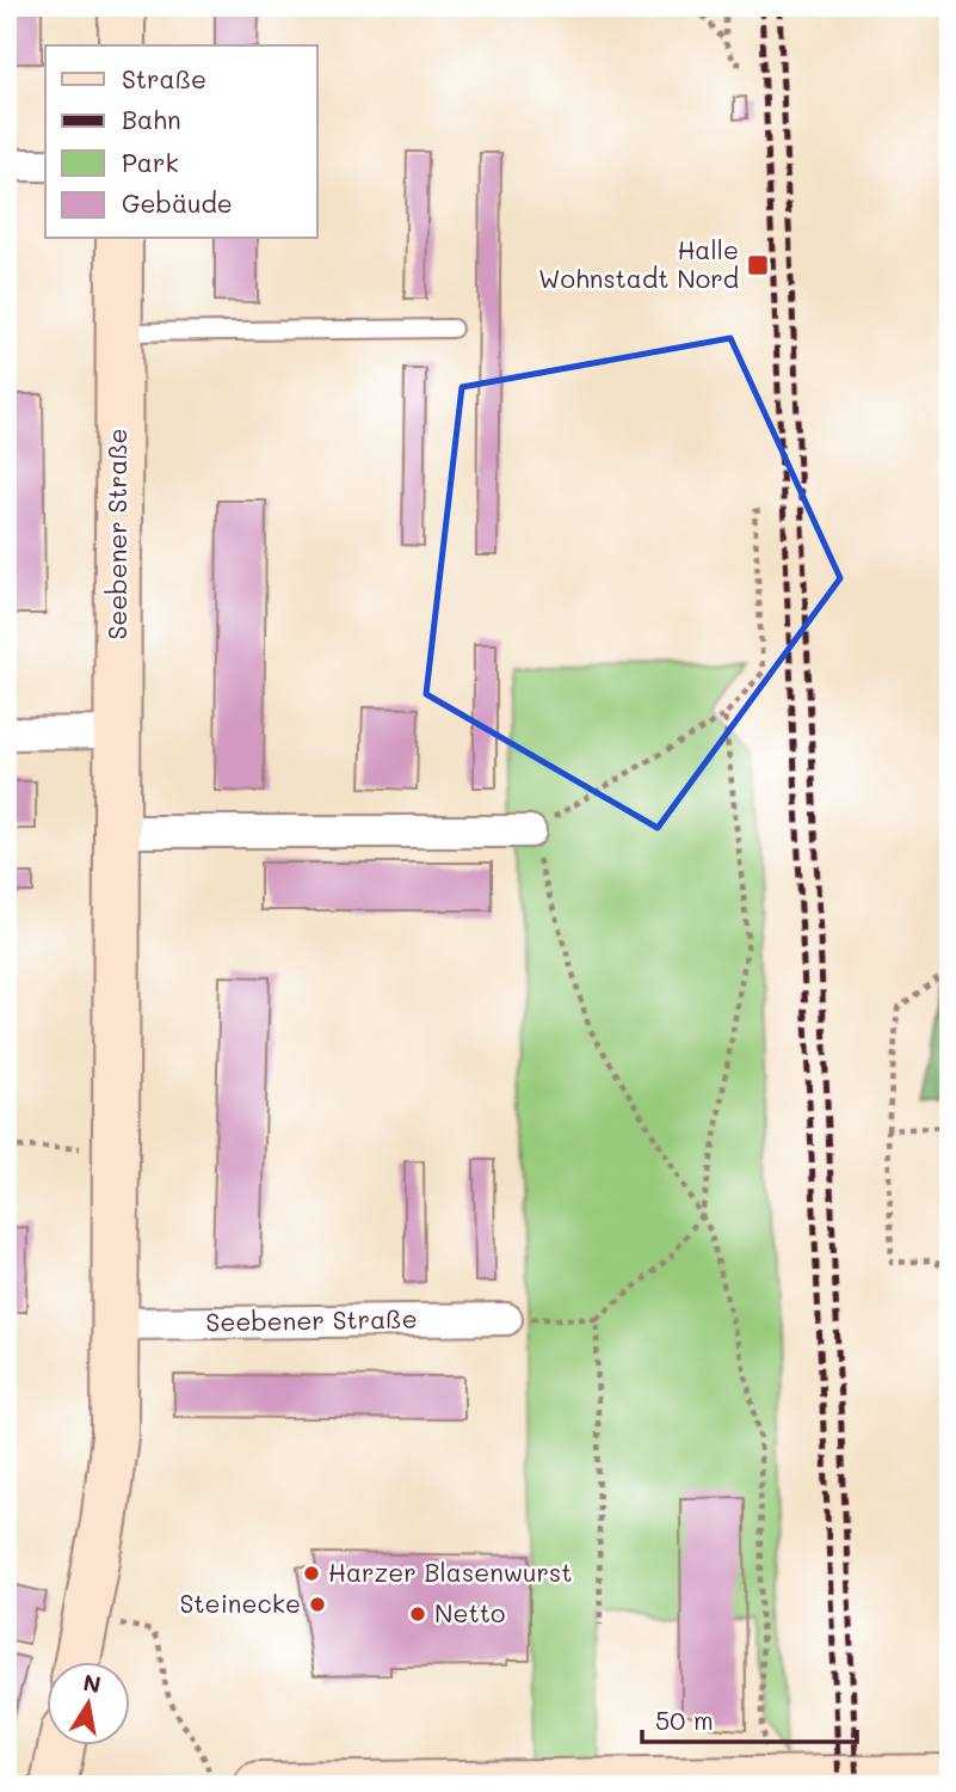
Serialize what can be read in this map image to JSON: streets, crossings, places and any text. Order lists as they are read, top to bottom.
{
  "streets": {
    "street": ["Seebener Straße"]
  },
  "places": {
    "transit": ["Halle Wohnstadt Nord"],
    "other": ["Harzer Blasenwurst", "Steinecke", "Netto"]
  },
  "legend": [
    "Straße",
    "Bahn",
    "Park",
    "Gebäude"
  ],
  "scale_bar": "50 m",
  "north": "top"
}
